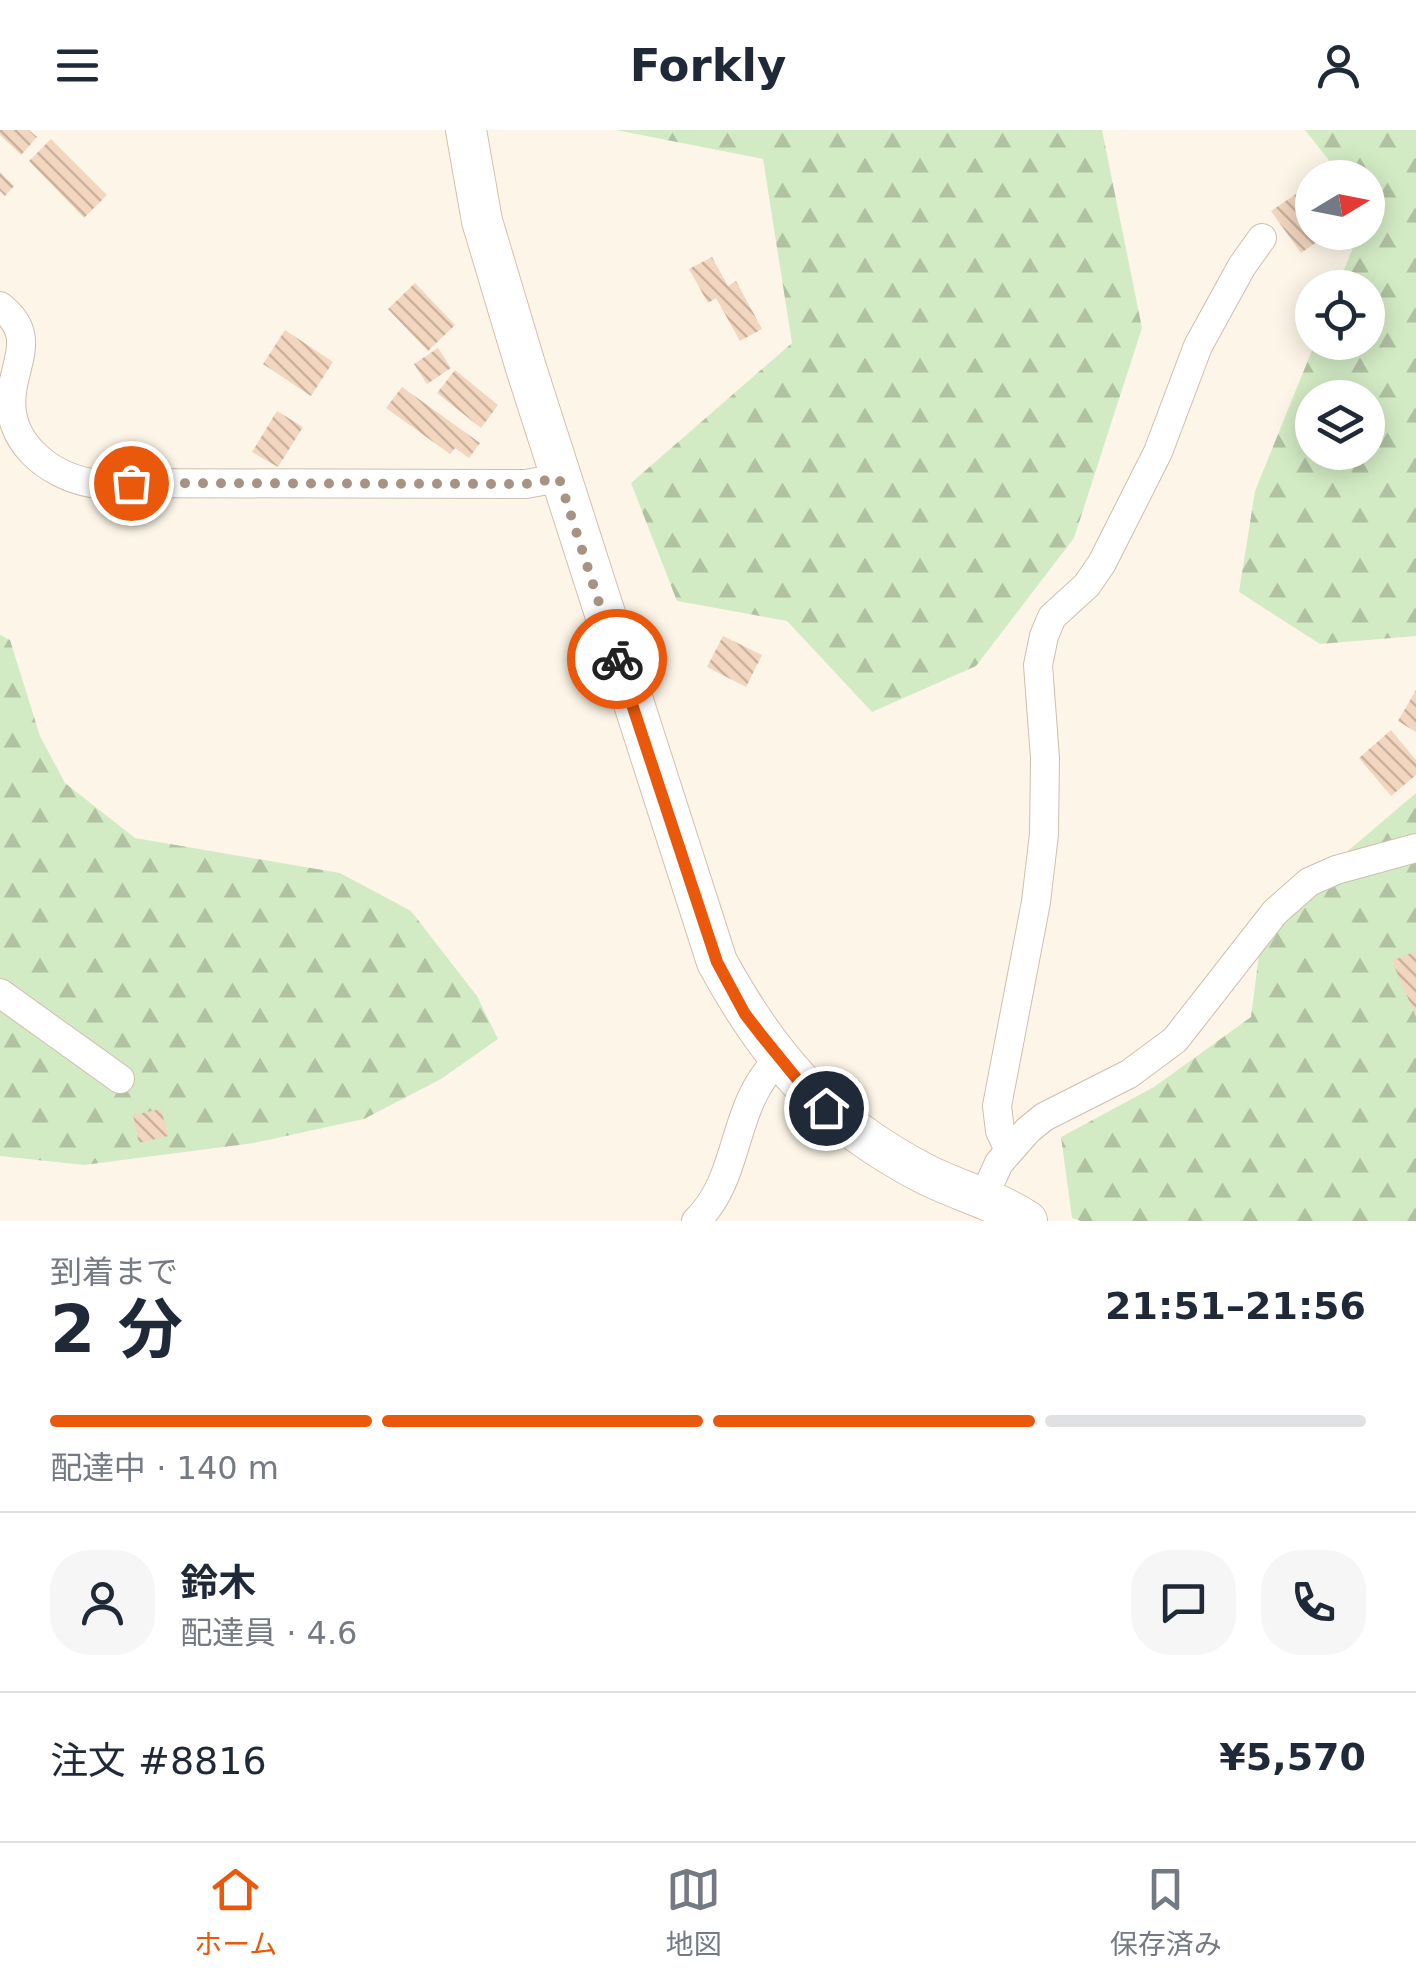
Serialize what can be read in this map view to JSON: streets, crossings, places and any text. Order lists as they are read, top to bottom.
{
  "north": "right",
  "page": {
    "header": "Forkly",
    "heading": ["2 分", "到着まで", "21:51–21:56"],
    "panel": [
      "鈴木",
      "配達員 · 4.6",
      "注文 #8816",
      "¥5,570"
    ],
    "bar": "配達中 · 140 m",
    "tabs": ["ホーム", "地図", "保存済み"]
  }
}
